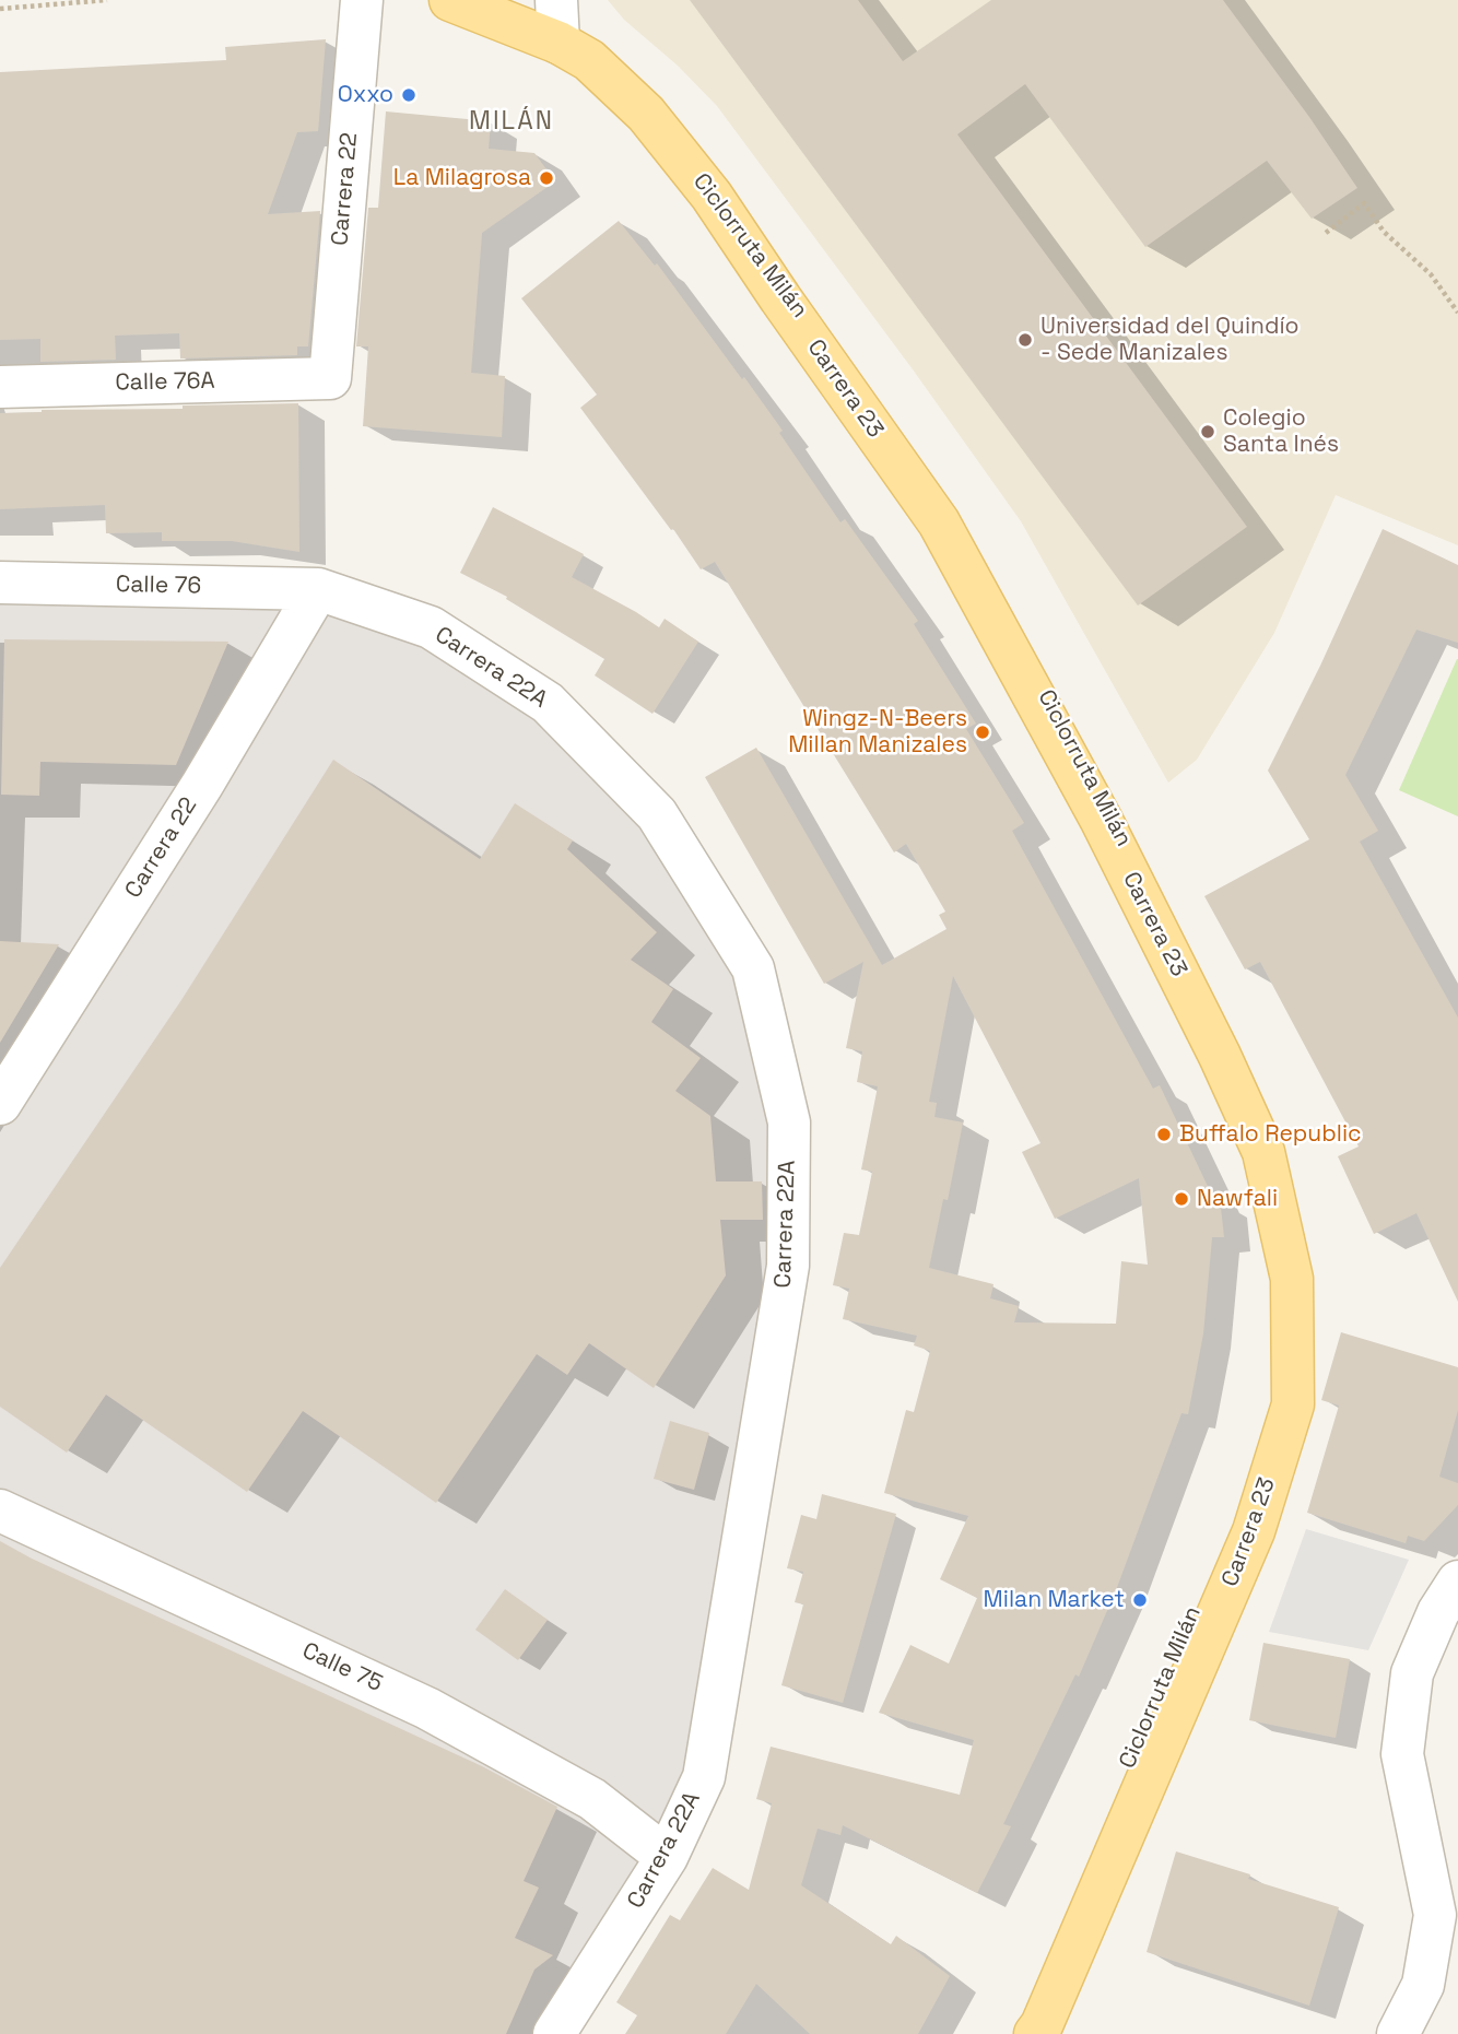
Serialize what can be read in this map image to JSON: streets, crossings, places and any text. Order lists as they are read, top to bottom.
{
  "streets": {
    "main road": ["Carrera 23"],
    "street": [
      "Carrera 22",
      "Calle 76A",
      "Calle 76",
      "Carrera 22A",
      "Calle 75"
    ]
  },
  "crossings": [
    ["Carrera 22", "Calle 76A"],
    ["Carrera 22", "Calle 76"],
    ["Carrera 22", "Carrera 22A"],
    ["Calle 76", "Carrera 22A"],
    ["Carrera 22A", "Calle 75"]
  ],
  "districts": ["MILÁN"],
  "places": [
    "Oxxo",
    "La Milagrosa",
    "Universidad del Quindío - Sede Manizales",
    "Colegio Santa Inés",
    "Wingz-N-Beers Millan Manizales",
    "Buffalo Republic",
    "Nawfali",
    "Milan Market"
  ]
}
